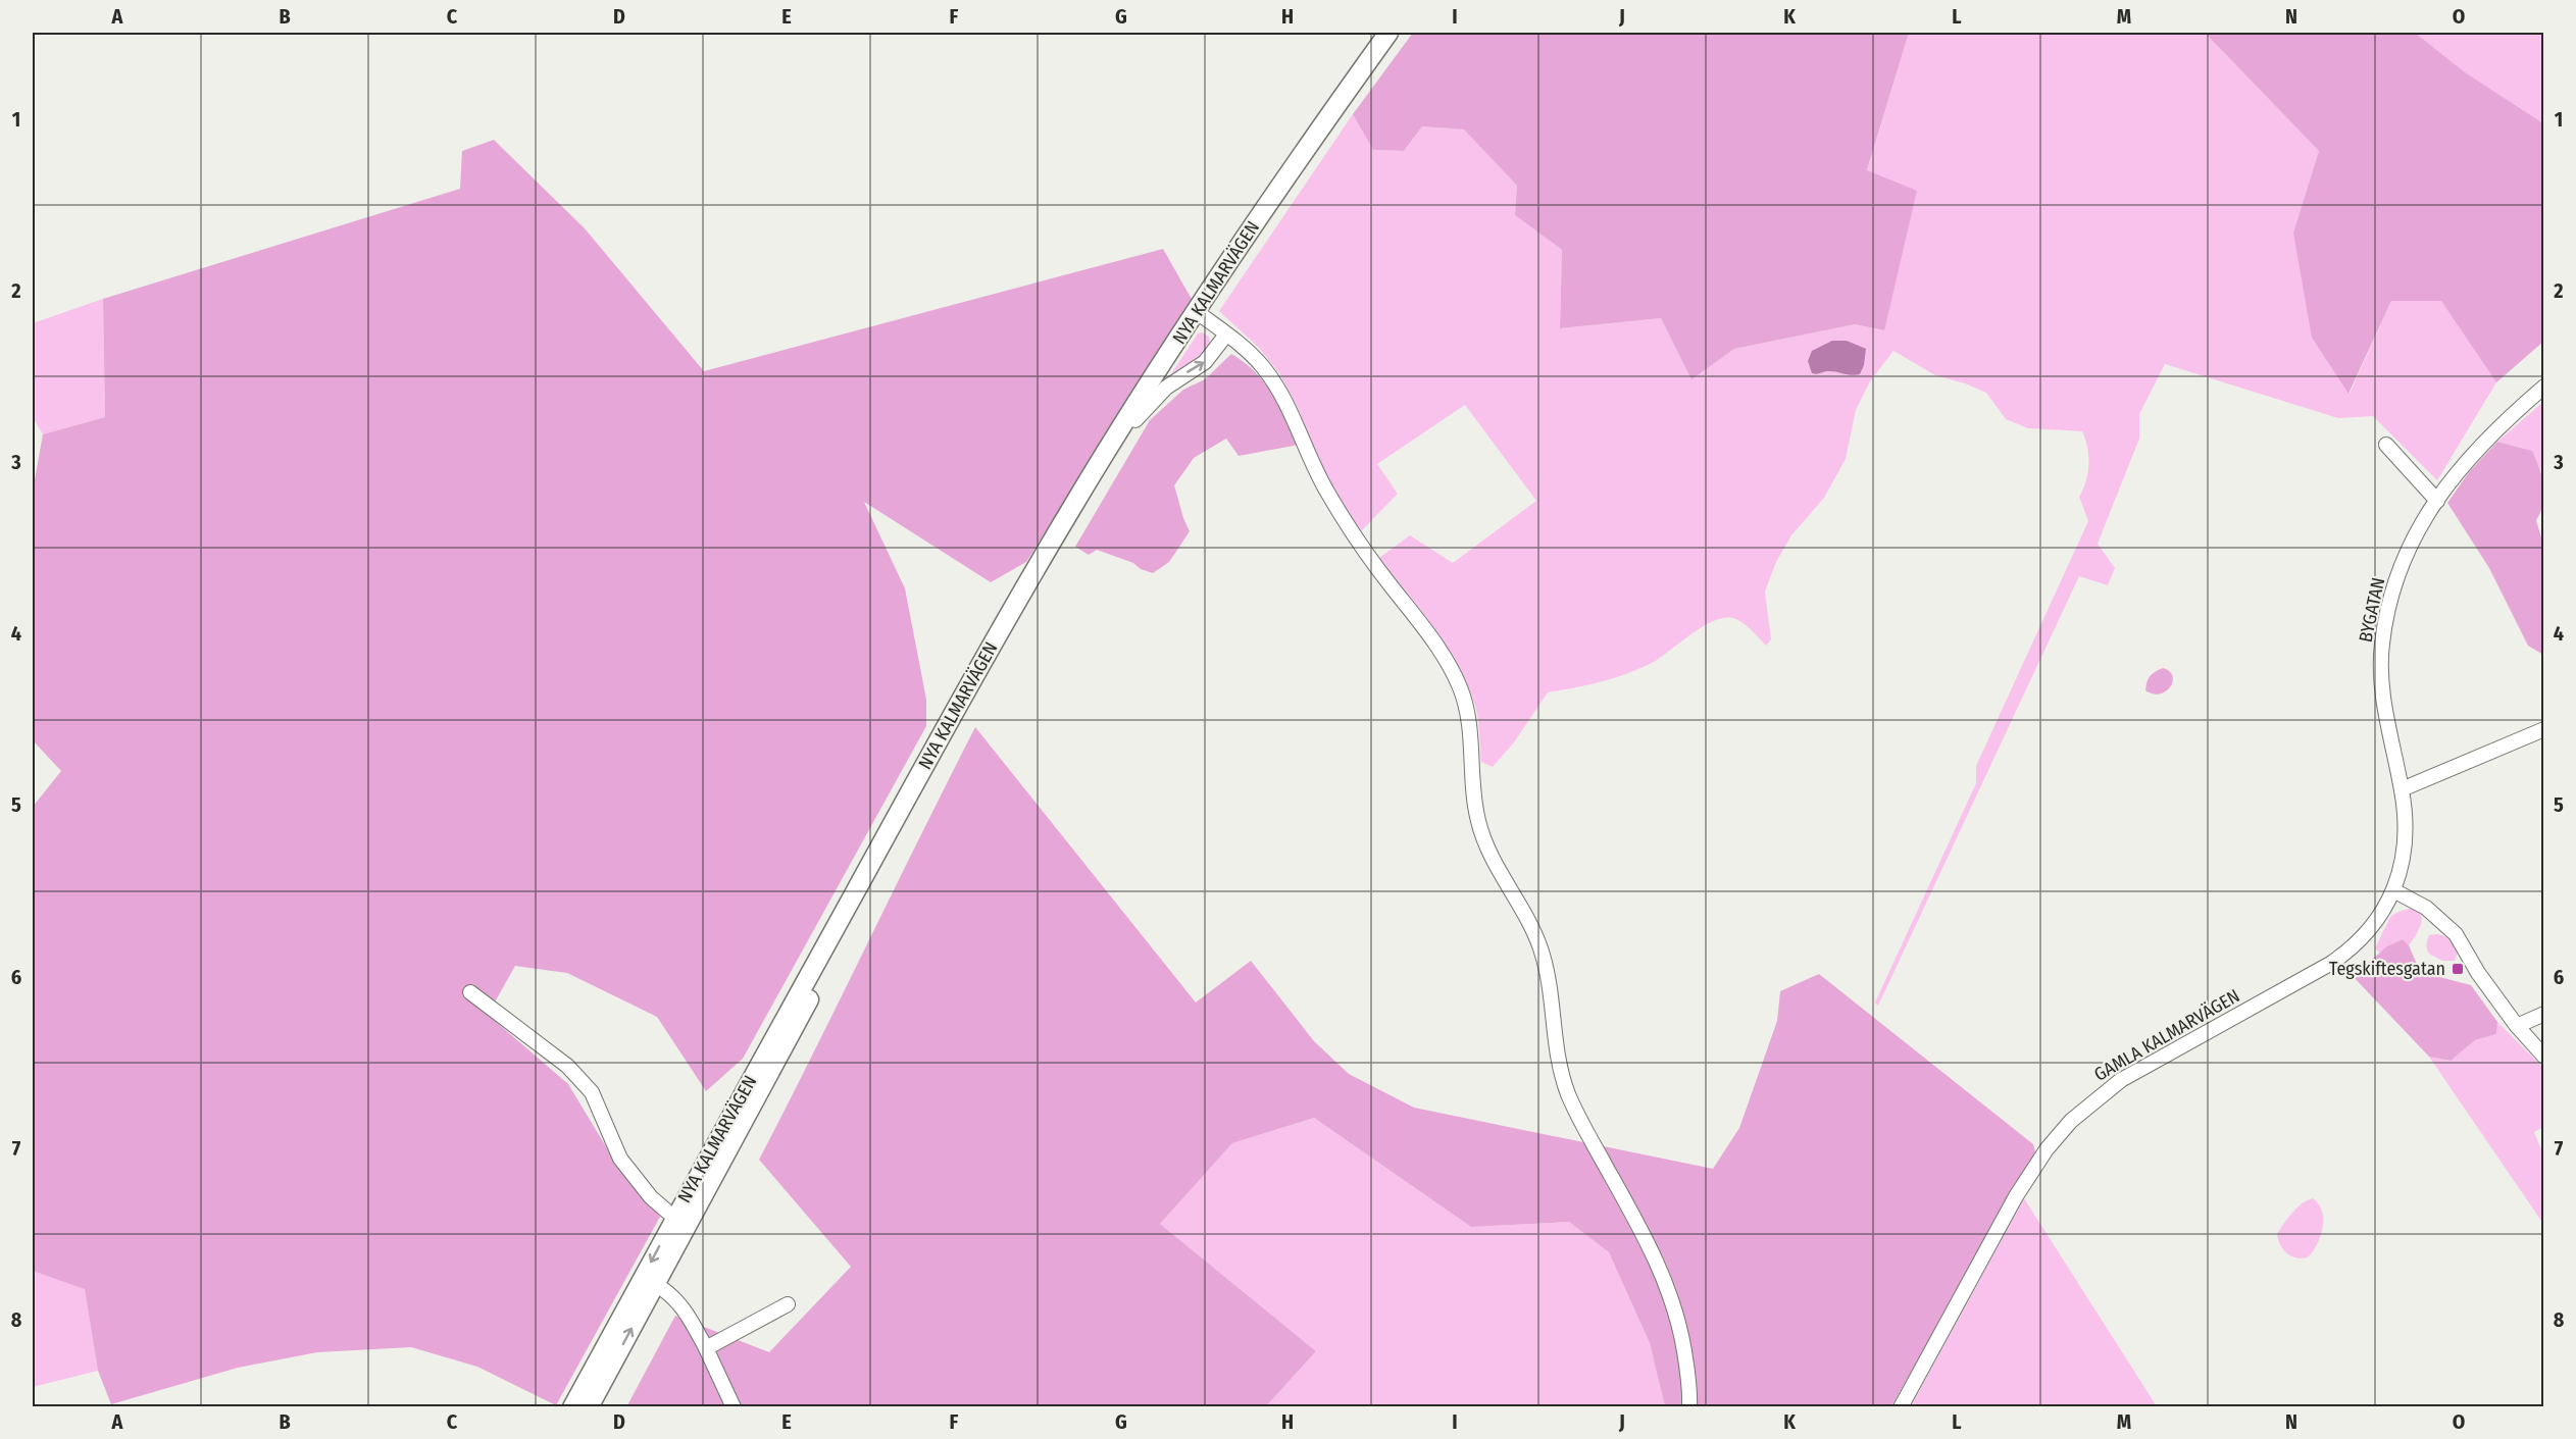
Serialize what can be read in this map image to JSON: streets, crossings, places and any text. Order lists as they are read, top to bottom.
{
  "streets": {
    "main road": ["NYA KALMARVÄGEN"],
    "street": ["BYGATAN", "GAMLA KALMARVÄGEN"]
  },
  "crossings": [
    ["BYGATAN", "GAMLA KALMARVÄGEN"]
  ],
  "places": {
    "transit": ["Tegskiftesgatan"]
  },
  "grid": {
    "columns": [
      "A",
      "B",
      "C",
      "D",
      "E",
      "F",
      "G",
      "H",
      "I",
      "J",
      "K",
      "L",
      "M",
      "N",
      "O"
    ],
    "rows": [
      "1",
      "2",
      "3",
      "4",
      "5",
      "6",
      "7",
      "8"
    ]
  }
}
